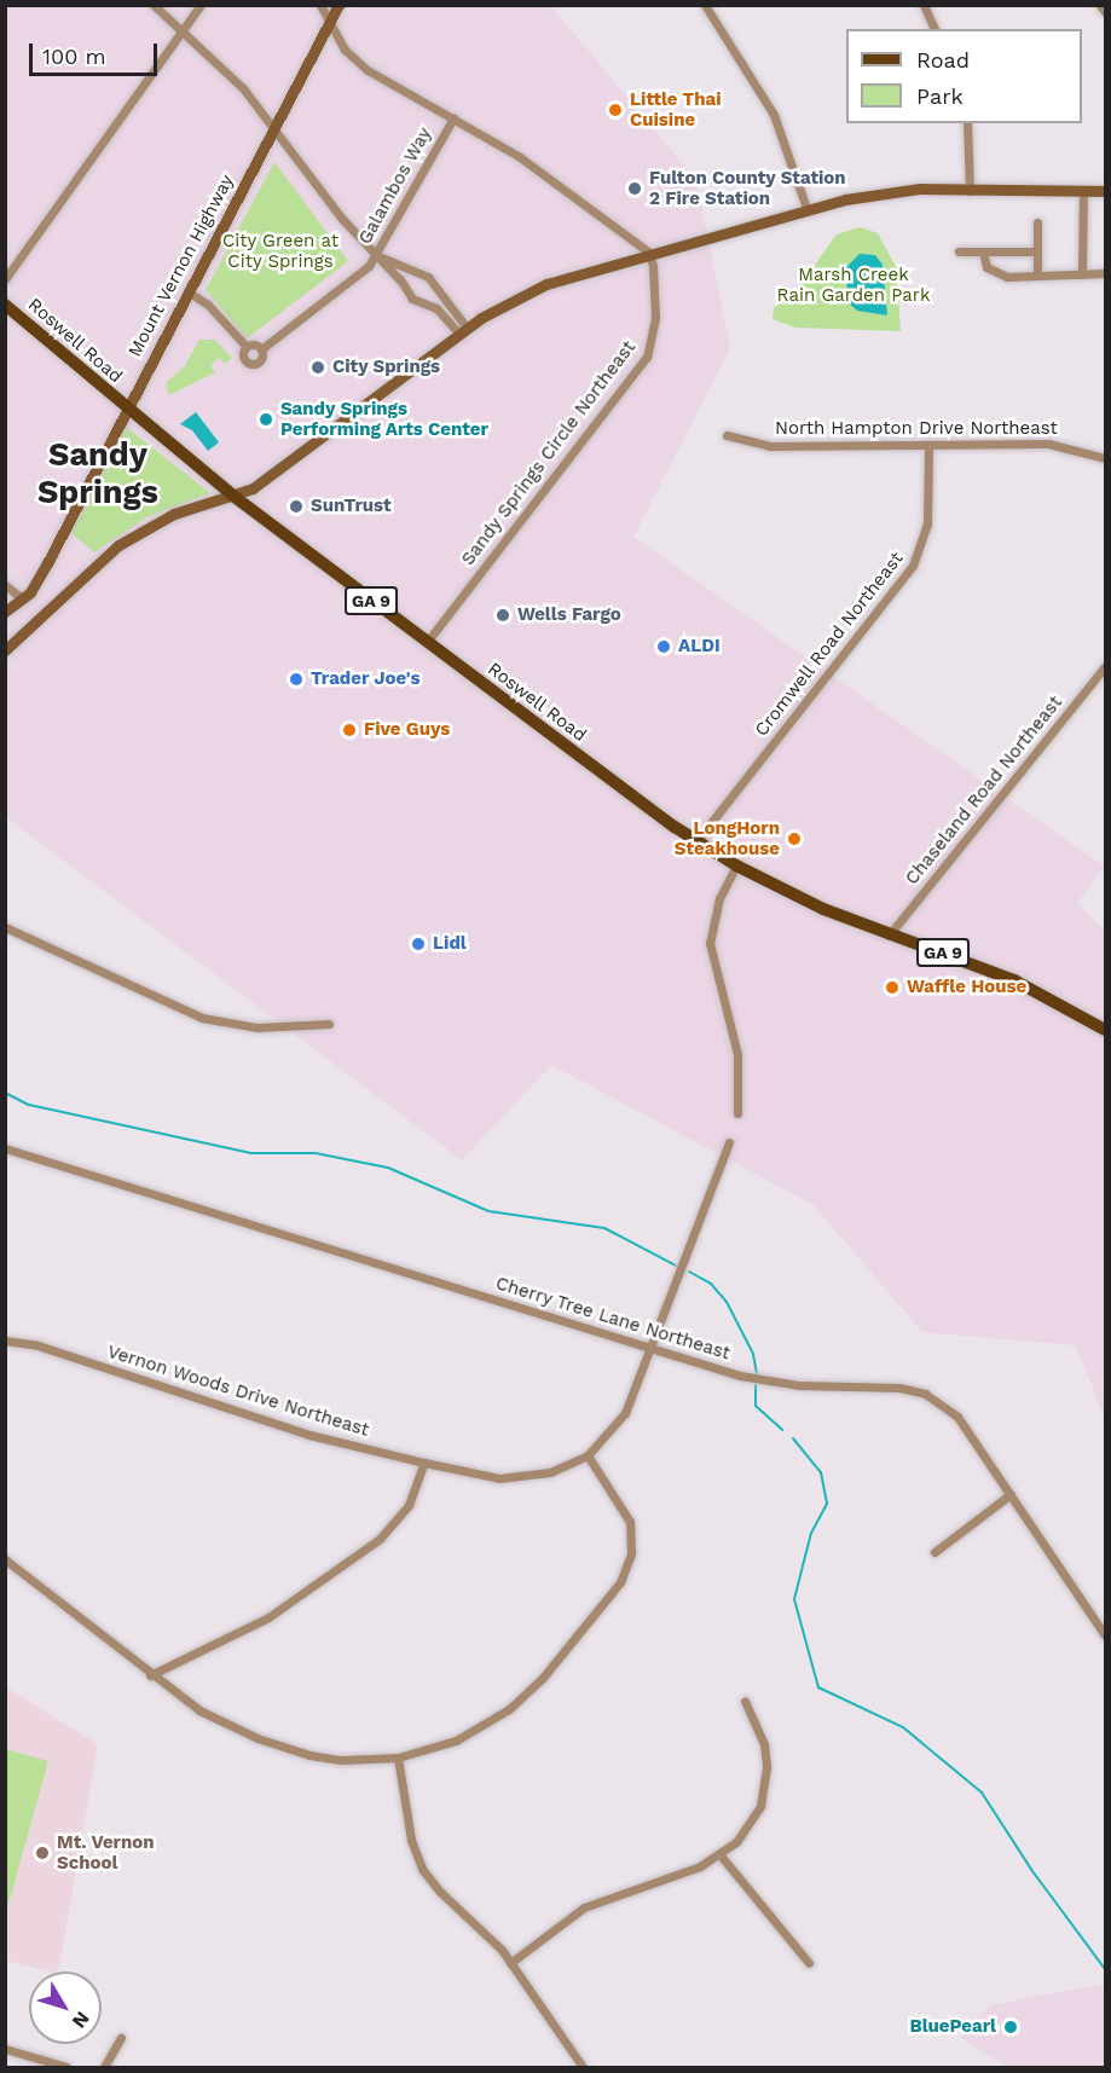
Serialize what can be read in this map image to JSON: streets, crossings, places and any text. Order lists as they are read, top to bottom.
{
  "streets": {
    "main road": ["Roswell Road", "GA 9"],
    "street": [
      "Galambos Way",
      "Mount Vernon Highway",
      "North Hampton Drive Northeast",
      "Sandy Springs Circle Northeast",
      "Cromwell Road Northeast",
      "Chaseland Road Northeast",
      "Cherry Tree Lane Northeast",
      "Vernon Woods Drive Northeast"
    ]
  },
  "crossings": [
    ["Galambos Way", "Mount Vernon Highway"],
    ["Mount Vernon Highway", "Roswell Road"],
    ["Roswell Road", "Sandy Springs Circle Northeast"],
    ["Roswell Road", "Cromwell Road Northeast"],
    ["Roswell Road", "Chaseland Road Northeast"],
    ["North Hampton Drive Northeast", "Cromwell Road Northeast"],
    ["Cherry Tree Lane Northeast", "Vernon Woods Drive Northeast"]
  ],
  "districts": ["Sandy Springs"],
  "parks": ["City Green at City Springs", "Marsh Creek Rain Garden Park"],
  "places": [
    "Little Thai Cuisine",
    "Fulton County Station 2 Fire Station",
    "City Springs",
    "Sandy Springs Performing Arts Center",
    "SunTrust",
    "Wells Fargo",
    "ALDI",
    "Trader Joe's",
    "Five Guys",
    "LongHorn Steakhouse",
    "Lidl",
    "Waffle House",
    "Mt. Vernon School",
    "BluePearl"
  ],
  "legend": ["Road", "Park"],
  "scale_bar": "100 m",
  "north": "bottom right"
}
